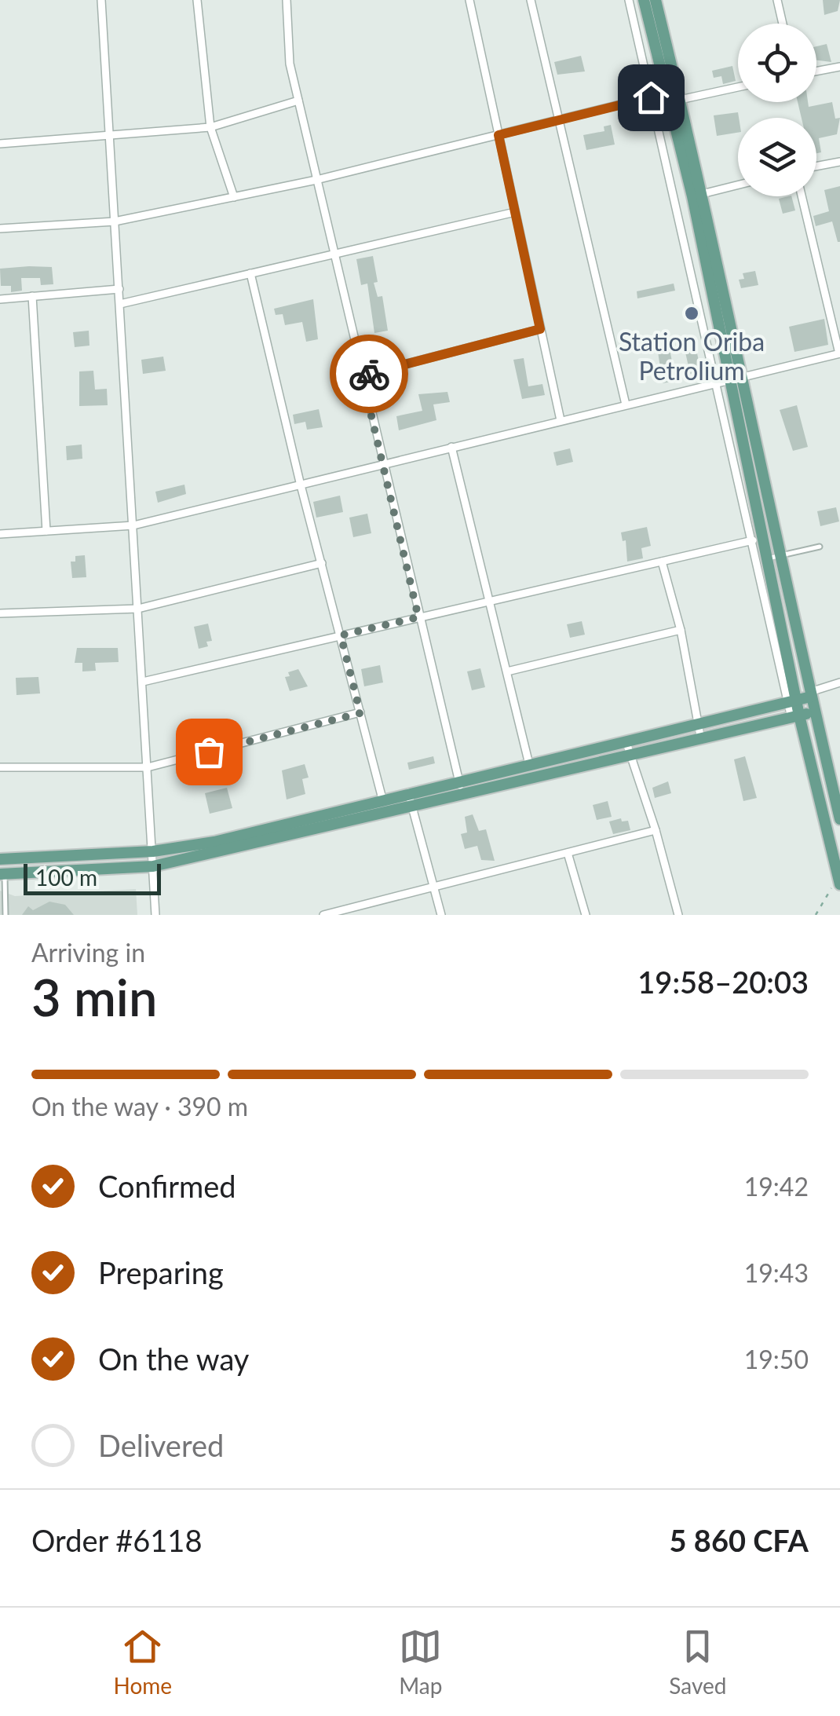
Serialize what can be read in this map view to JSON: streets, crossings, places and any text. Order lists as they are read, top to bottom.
{
  "places": ["Station Oriba Petrolium"],
  "scale_bar": "100 m",
  "page": {
    "scale": "100 m",
    "heading": ["3 min", "Arriving in", "19:58–20:03"],
    "panel": ["Order #6118", "5 860 CFA"],
    "bar": "On the way · 390 m",
    "list": [
      ["Confirmed", "19:42"],
      ["Preparing", "19:43"],
      ["On the way", "19:50"],
      "Delivered"
    ],
    "tabs": ["Home", "Map", "Saved"]
  }
}
